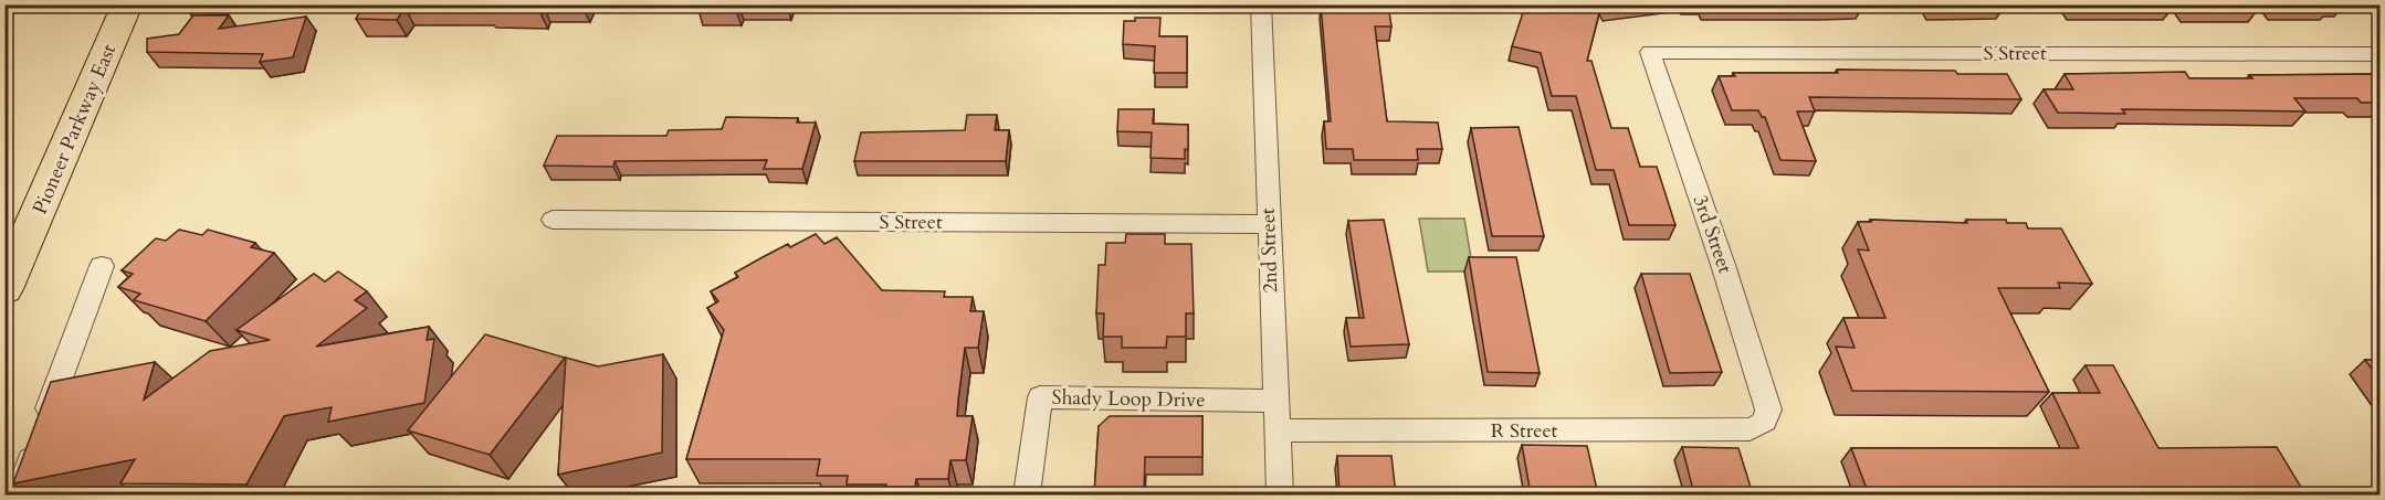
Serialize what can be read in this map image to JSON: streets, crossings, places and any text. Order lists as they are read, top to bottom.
{
  "streets": {
    "main road": ["Pioneer Parkway East"],
    "street": [
      "S Street",
      "3rd Street",
      "2nd Street",
      "Shady Loop Drive",
      "R Street"
    ]
  },
  "crossings": [
    ["S Street", "3rd Street"],
    ["S Street", "2nd Street"],
    ["3rd Street", "R Street"],
    ["2nd Street", "Shady Loop Drive"],
    ["2nd Street", "R Street"]
  ]
}
